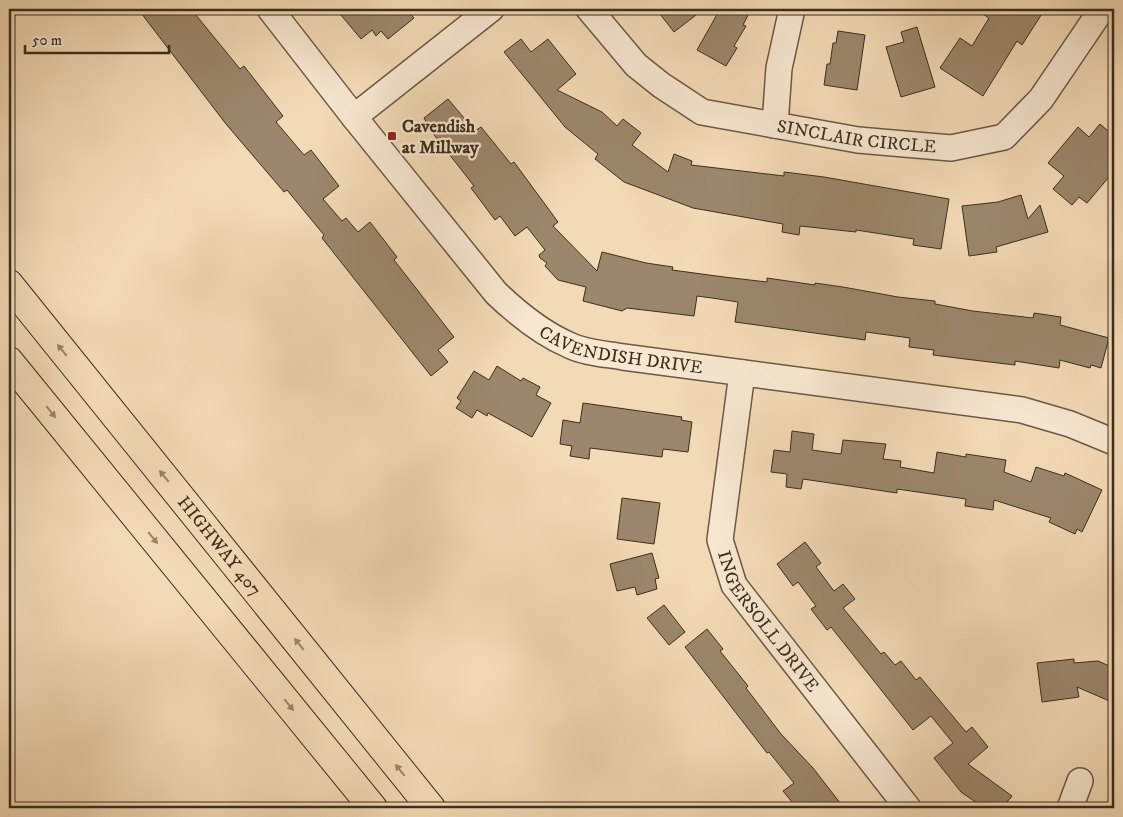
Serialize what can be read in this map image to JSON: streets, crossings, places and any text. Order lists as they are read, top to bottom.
{
  "streets": {
    "highway": ["HIGHWAY 407"],
    "street": ["SINCLAIR CIRCLE", "CAVENDISH DRIVE", "INGERSOLL DRIVE"]
  },
  "crossings": [
    ["CAVENDISH DRIVE", "INGERSOLL DRIVE"]
  ],
  "places": {
    "transit": ["Cavendish at Millway"]
  },
  "scale_bar": "50 m"
}
